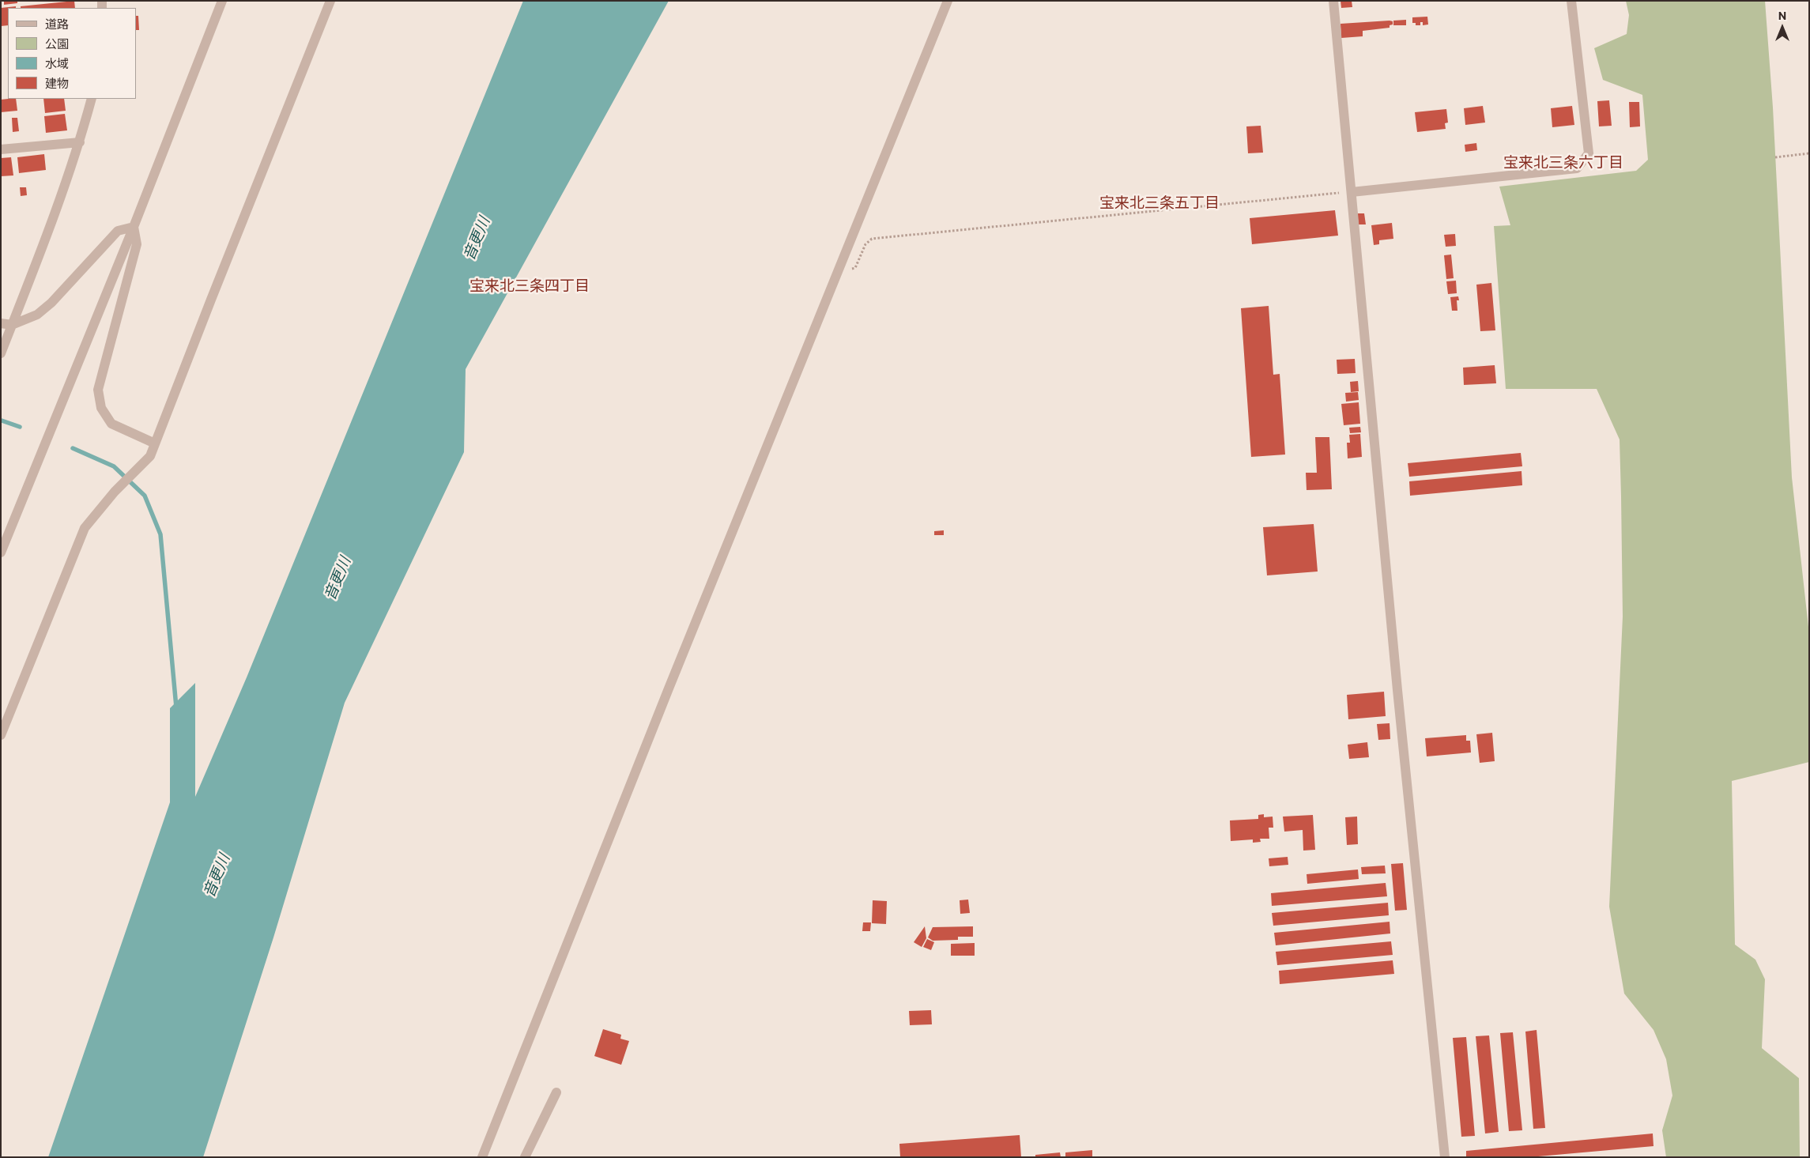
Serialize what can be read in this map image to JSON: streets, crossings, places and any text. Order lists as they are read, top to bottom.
{
  "districts": ["宝来北三条六丁目", "宝来北三条五丁目", "宝来北三条四丁目"],
  "water": ["音更川"],
  "legend": [
    "道路",
    "公園",
    "水域",
    "建物"
  ],
  "north": "top"
}
